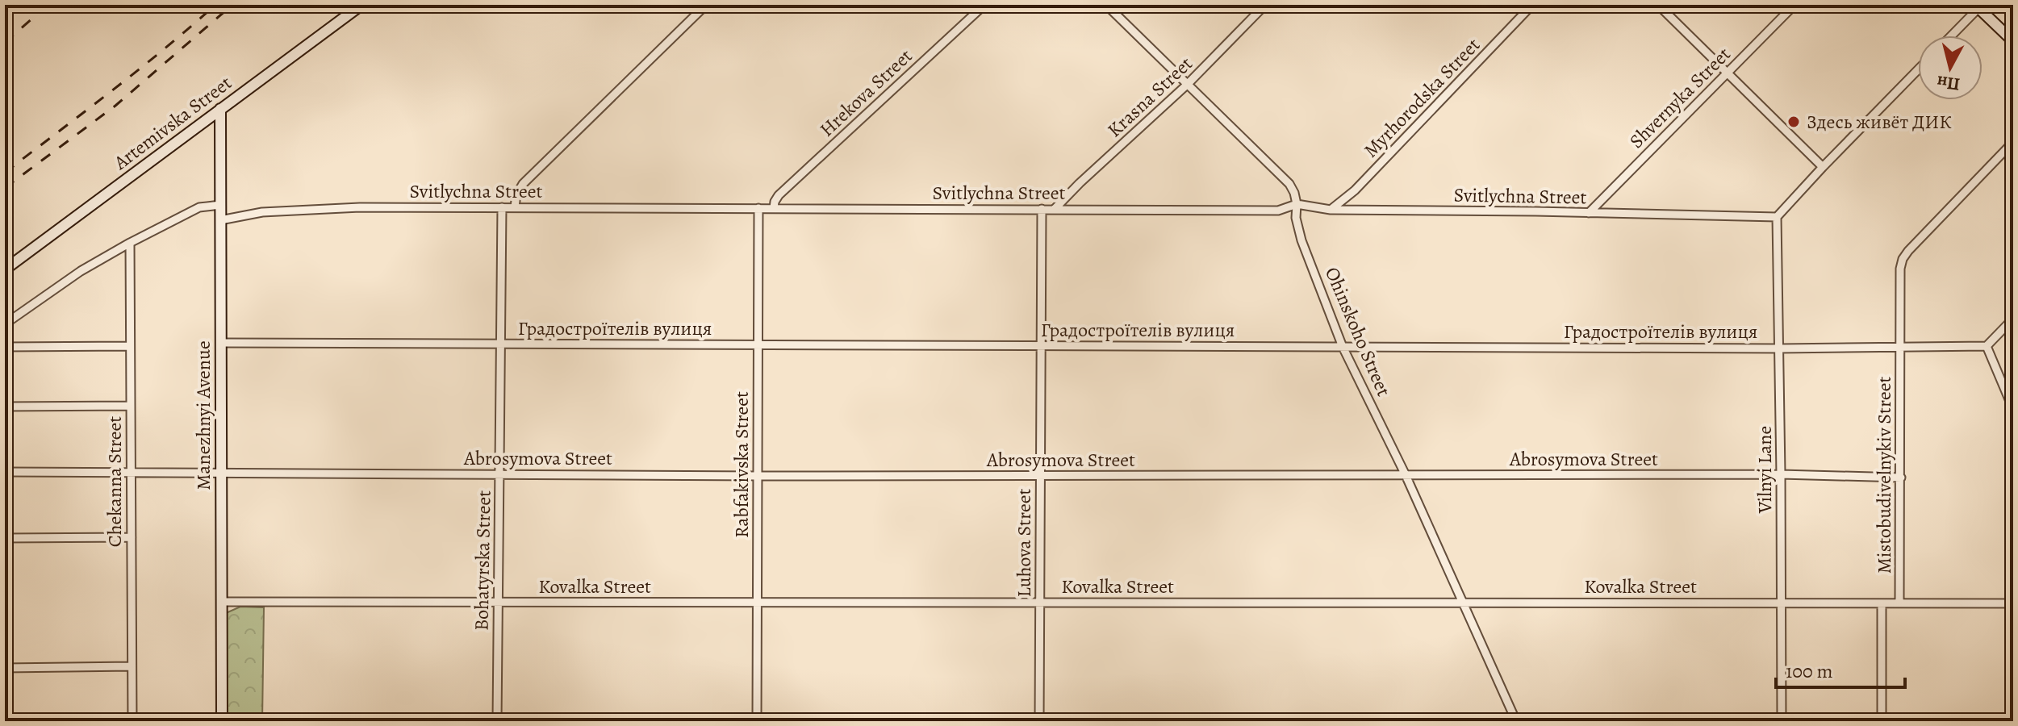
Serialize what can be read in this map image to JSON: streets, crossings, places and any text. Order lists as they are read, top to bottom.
{
  "streets": {
    "street": [
      "Hrekova Street",
      "Krasna Street",
      "Myrhorodska Street",
      "Shvernyka Street",
      "Artemivska Street",
      "Svitlychna Street",
      "Градостроїтелiв вулиця",
      "Ohinskoho Street",
      "Manezhnyi Avenue",
      "Abrosymova Street",
      "Rabfakivska Street",
      "Vilnyi Lane",
      "Mistobudivelnykiv Street",
      "Chekanna Street",
      "Luhova Street",
      "Bohatyrska Street",
      "Kovalka Street"
    ]
  },
  "crossings": [
    ["Hrekova Street", "Svitlychna Street"],
    ["Krasna Street", "Svitlychna Street"],
    ["Krasna Street", "Ohinskoho Street"],
    ["Myrhorodska Street", "Svitlychna Street"],
    ["Shvernyka Street", "Svitlychna Street"],
    ["Artemivska Street", "Manezhnyi Avenue"],
    ["Svitlychna Street", "Ohinskoho Street"],
    ["Svitlychna Street", "Manezhnyi Avenue"],
    ["Svitlychna Street", "Rabfakivska Street"],
    ["Svitlychna Street", "Vilnyi Lane"],
    ["Svitlychna Street", "Luhova Street"],
    ["Svitlychna Street", "Bohatyrska Street"],
    ["Градостроїтелiв вулиця", "Ohinskoho Street"],
    ["Градостроїтелiв вулиця", "Manezhnyi Avenue"],
    ["Градостроїтелiв вулиця", "Rabfakivska Street"],
    ["Градостроїтелiв вулиця", "Vilnyi Lane"],
    ["Градостроїтелiв вулиця", "Mistobudivelnykiv Street"],
    ["Градостроїтелiв вулиця", "Luhova Street"],
    ["Градостроїтелiв вулиця", "Bohatyrska Street"],
    ["Ohinskoho Street", "Abrosymova Street"],
    ["Ohinskoho Street", "Kovalka Street"],
    ["Manezhnyi Avenue", "Abrosymova Street"],
    ["Manezhnyi Avenue", "Kovalka Street"],
    ["Abrosymova Street", "Rabfakivska Street"],
    ["Abrosymova Street", "Vilnyi Lane"],
    ["Abrosymova Street", "Mistobudivelnykiv Street"],
    ["Abrosymova Street", "Chekanna Street"],
    ["Abrosymova Street", "Luhova Street"],
    ["Abrosymova Street", "Bohatyrska Street"],
    ["Rabfakivska Street", "Kovalka Street"],
    ["Vilnyi Lane", "Kovalka Street"],
    ["Mistobudivelnykiv Street", "Kovalka Street"],
    ["Luhova Street", "Kovalka Street"],
    ["Bohatyrska Street", "Kovalka Street"]
  ],
  "places": ["Здесь живёт ДИК"],
  "scale_bar": "100 m",
  "north": "bottom"
}
